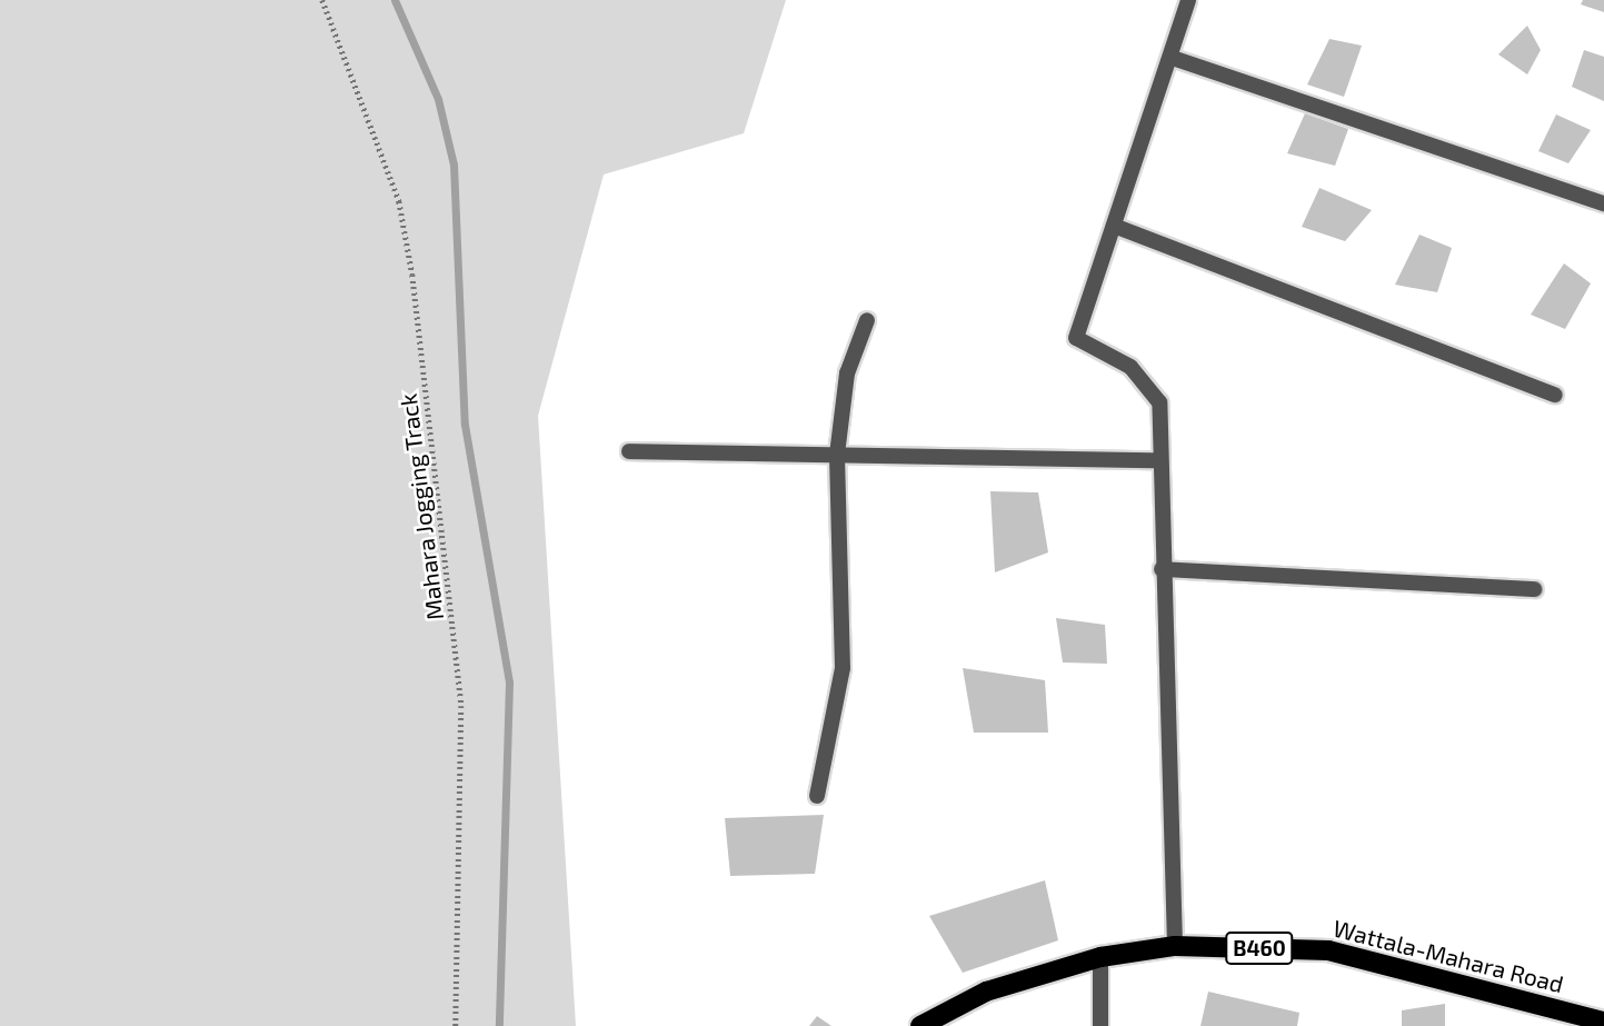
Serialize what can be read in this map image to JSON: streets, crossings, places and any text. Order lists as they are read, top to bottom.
{
  "streets": {
    "main road": ["B460", "Wattala-Mahara Road"],
    "path": ["Mahara Jogging Track"]
  }
}
